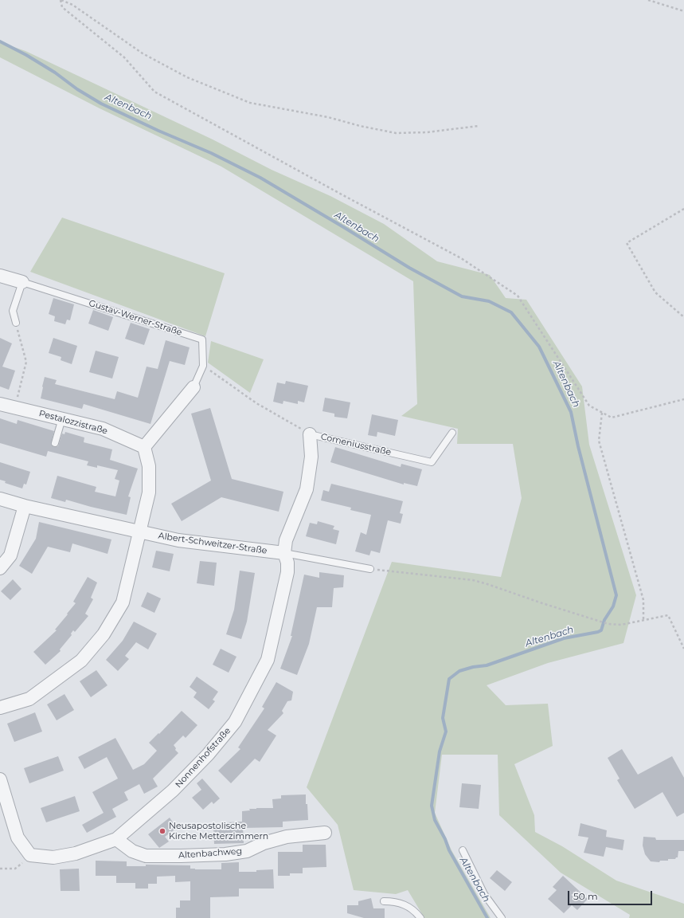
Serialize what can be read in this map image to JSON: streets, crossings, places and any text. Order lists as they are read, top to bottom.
{
  "streets": {
    "street": [
      "Gustav-Werner-Straße",
      "Pestalozzistraße",
      "Comeniusstraße",
      "Albert-Schweitzer-Straße",
      "Nonnenhofstraße",
      "Altenbachweg"
    ]
  },
  "crossings": [
    ["Comeniusstraße", "Albert-Schweitzer-Straße"],
    ["Comeniusstraße", "Nonnenhofstraße"],
    ["Albert-Schweitzer-Straße", "Nonnenhofstraße"],
    ["Nonnenhofstraße", "Altenbachweg"]
  ],
  "water": ["Altenbach"],
  "places": ["Neusapostolische Kirche Metterzimmern"],
  "scale_bar": "50 m"
}
